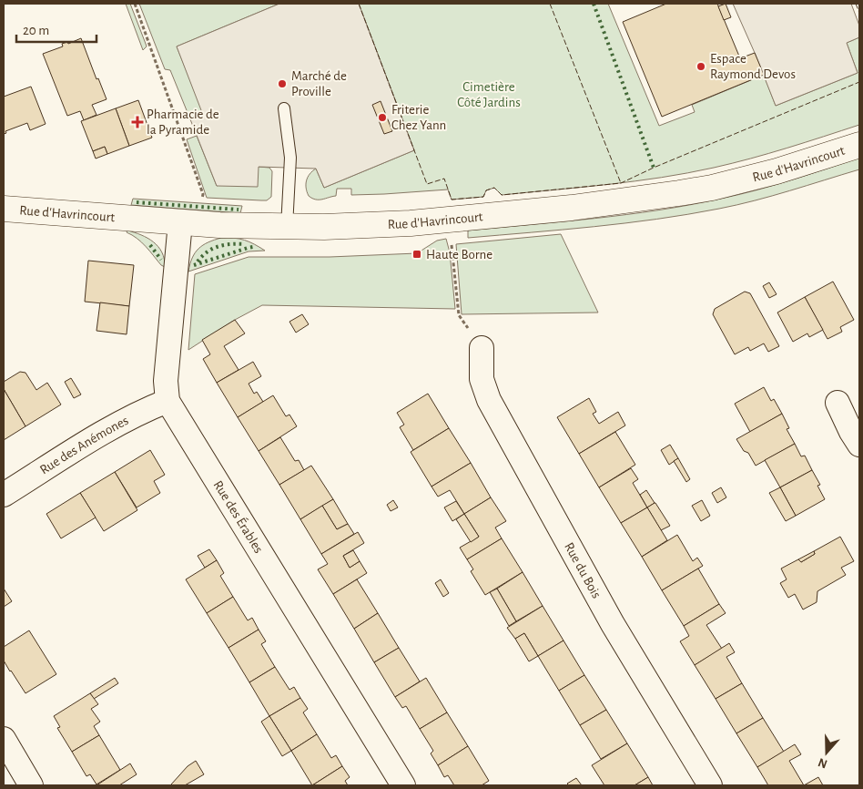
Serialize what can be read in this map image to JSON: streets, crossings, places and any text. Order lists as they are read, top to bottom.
{
  "streets": {
    "street": [
      "Rue d'Havrincourt",
      "Rue des Anémones",
      "Rue des Érables",
      "Rue du Bois"
    ]
  },
  "crossings": [
    ["Rue d'Havrincourt", "Rue des Érables"],
    ["Rue des Anémones", "Rue des Érables"]
  ],
  "parks": ["Cimetière Côté Jardins"],
  "places": {
    "other": ["Espace Raymond Devos", "Marché de Proville", "Friterie Chez Yann"],
    "health": ["Pharmacie de la Pyramide"],
    "transit": ["Haute Borne"]
  },
  "scale_bar": "20 m",
  "north": "bottom"
}
